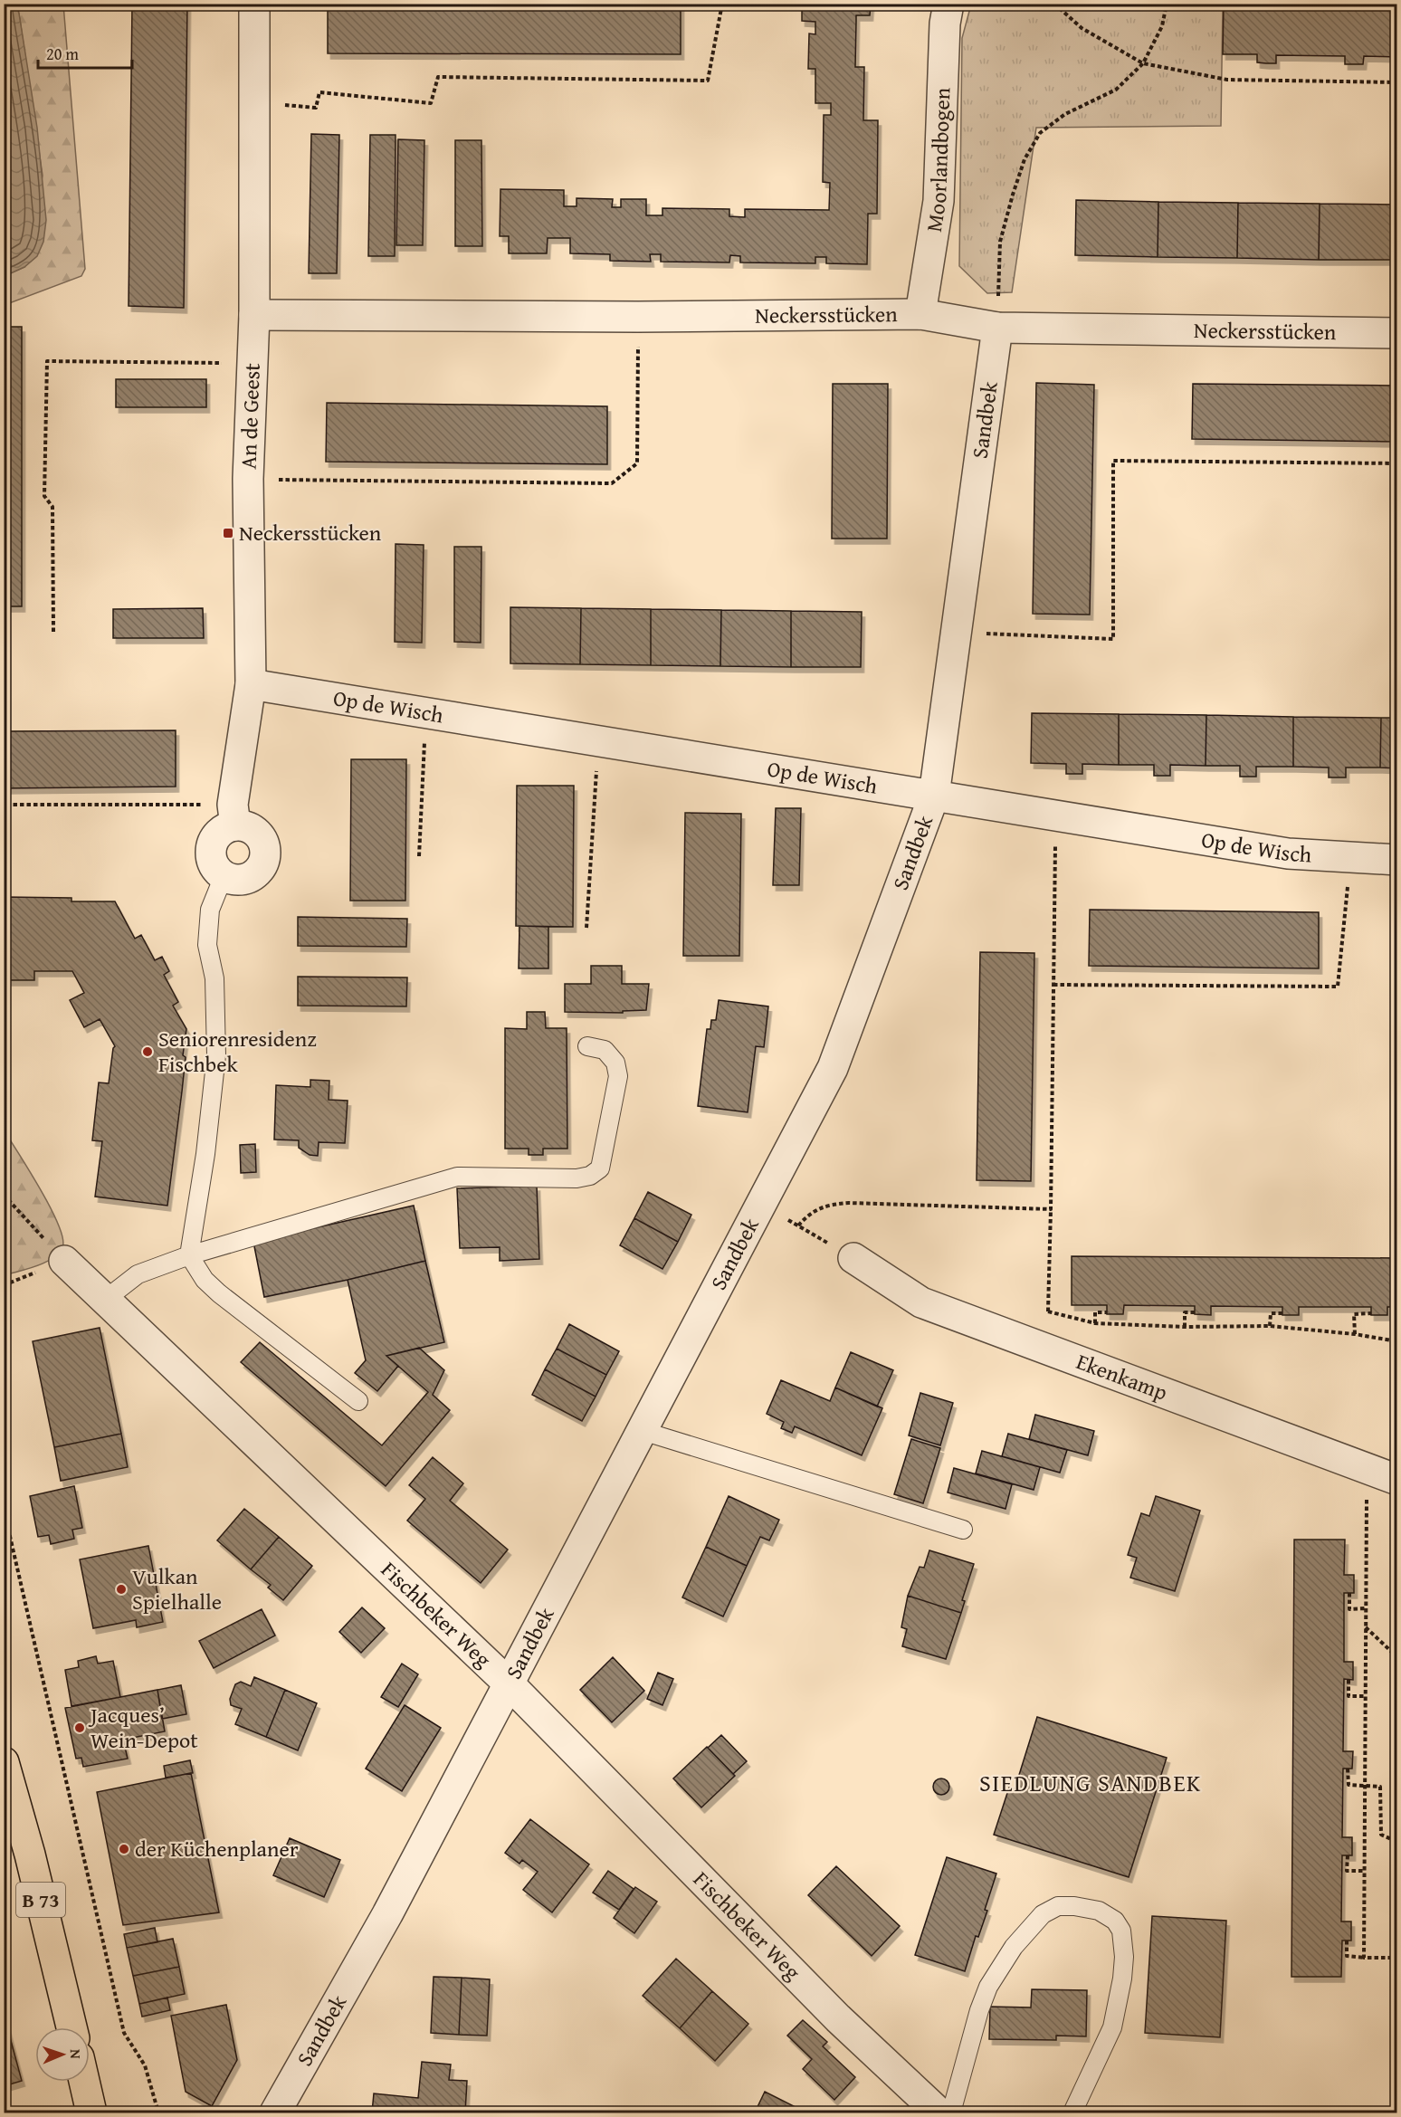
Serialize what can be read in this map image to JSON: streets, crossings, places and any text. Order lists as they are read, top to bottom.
{
  "streets": {
    "main road": ["B 73"],
    "street": [
      "Moorlandbogen",
      "Neckersstücken",
      "An de Geest",
      "Sandbek",
      "Op de Wisch",
      "Ekenkamp",
      "Fischbeker Weg"
    ]
  },
  "crossings": [
    ["Moorlandbogen", "Neckersstücken"],
    ["Neckersstücken", "An de Geest"],
    ["Neckersstücken", "Sandbek"],
    ["An de Geest", "Op de Wisch"],
    ["Sandbek", "Op de Wisch"],
    ["Sandbek", "Fischbeker Weg"]
  ],
  "districts": ["SIEDLUNG SANDBEK"],
  "places": {
    "transit": ["Neckersstücken"],
    "other": [
      "Seniorenresidenz Fischbek",
      "Vulkan Spielhalle",
      "Jacques’ Wein-Depot",
      "der Küchenplaner"
    ]
  },
  "scale_bar": "20 m",
  "north": "right"
}
